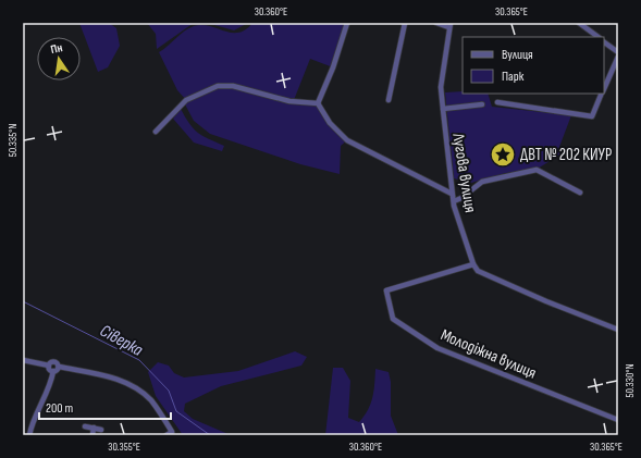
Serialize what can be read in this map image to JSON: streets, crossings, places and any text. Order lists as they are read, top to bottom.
{
  "streets": {
    "street": ["Лугова вулиця", "Молодіжна вулиця"]
  },
  "crossings": [
    ["Лугова вулиця", "Молодіжна вулиця"]
  ],
  "water": ["Сіверка"],
  "places": {
    "place": ["ДВТ № 202 КИУР"]
  },
  "legend": ["Вулиця", "Парк"],
  "scale_bar": "200 m",
  "north": "top",
  "coordinates": [
    "30.360°E",
    "30.365°E",
    "50.335°N",
    "50.330°N",
    "30.355°E"
  ]
}
